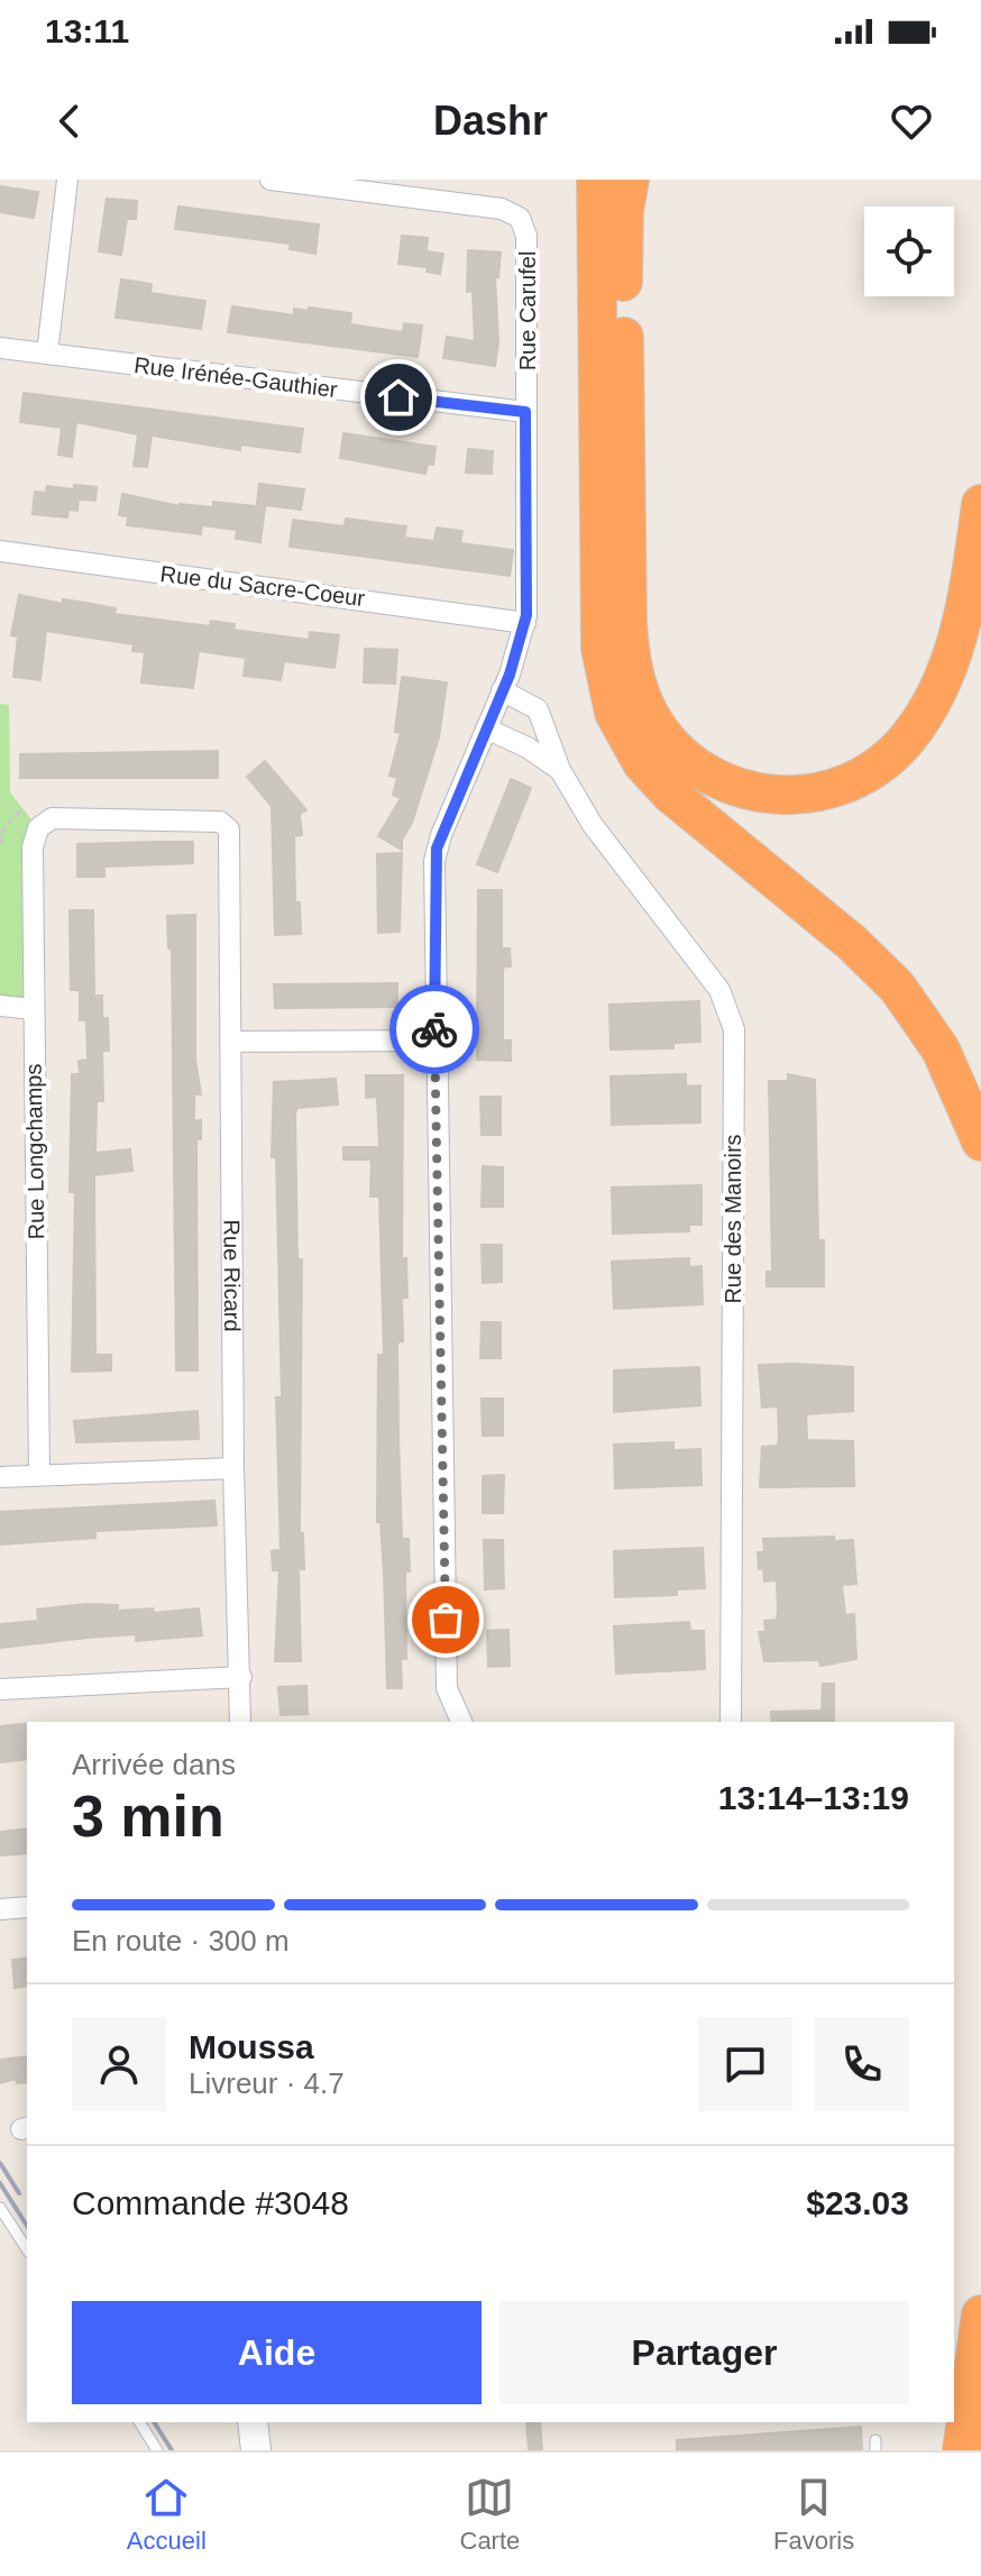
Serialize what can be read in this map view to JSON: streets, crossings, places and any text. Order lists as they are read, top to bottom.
{
  "streets": {
    "street": [
      "Rue Carufel",
      "Rue Irénée-Gauthier",
      "Rue du Sacre-Coeur",
      "Rue Longchamps",
      "Rue des Manoirs",
      "Rue Ricard"
    ]
  },
  "crossings": [
    ["Rue Carufel", "Rue Irénée-Gauthier"],
    ["Rue Carufel", "Rue du Sacre-Coeur"],
    ["Rue Carufel", "Rue des Manoirs"],
    ["Rue Longchamps", "Rue Ricard"]
  ],
  "page": {
    "status": "13:11",
    "header": "Dashr",
    "heading": ["3 min", "Arrivée dans", "13:14–13:19"],
    "panel": [
      "Moussa",
      "Livreur · 4.7",
      "Commande #3048",
      "$23.03"
    ],
    "bar": "En route · 300 m",
    "buttons": ["Aide", "Partager"],
    "tabs": ["Accueil", "Carte", "Favoris"]
  }
}
